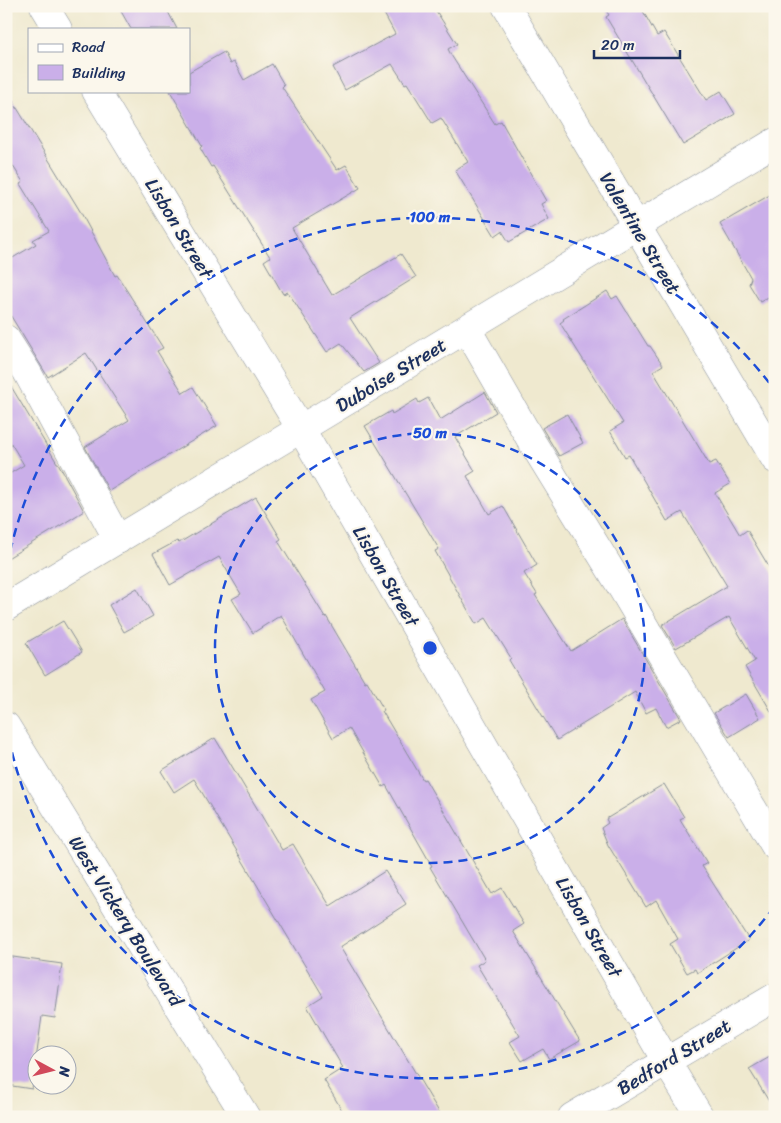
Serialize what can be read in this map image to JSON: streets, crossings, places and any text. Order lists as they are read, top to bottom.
{
  "streets": {
    "street": [
      "Lisbon Street",
      "Valentine Street",
      "Duboise Street",
      "West Vickery Boulevard",
      "Bedford Street"
    ]
  },
  "crossings": [
    ["Lisbon Street", "Duboise Street"],
    ["Lisbon Street", "Bedford Street"],
    ["Valentine Street", "Duboise Street"]
  ],
  "legend": ["Road", "Building"],
  "scale_bar": "20 m",
  "north": "right",
  "rings": ["100 m", "50 m"]
}
